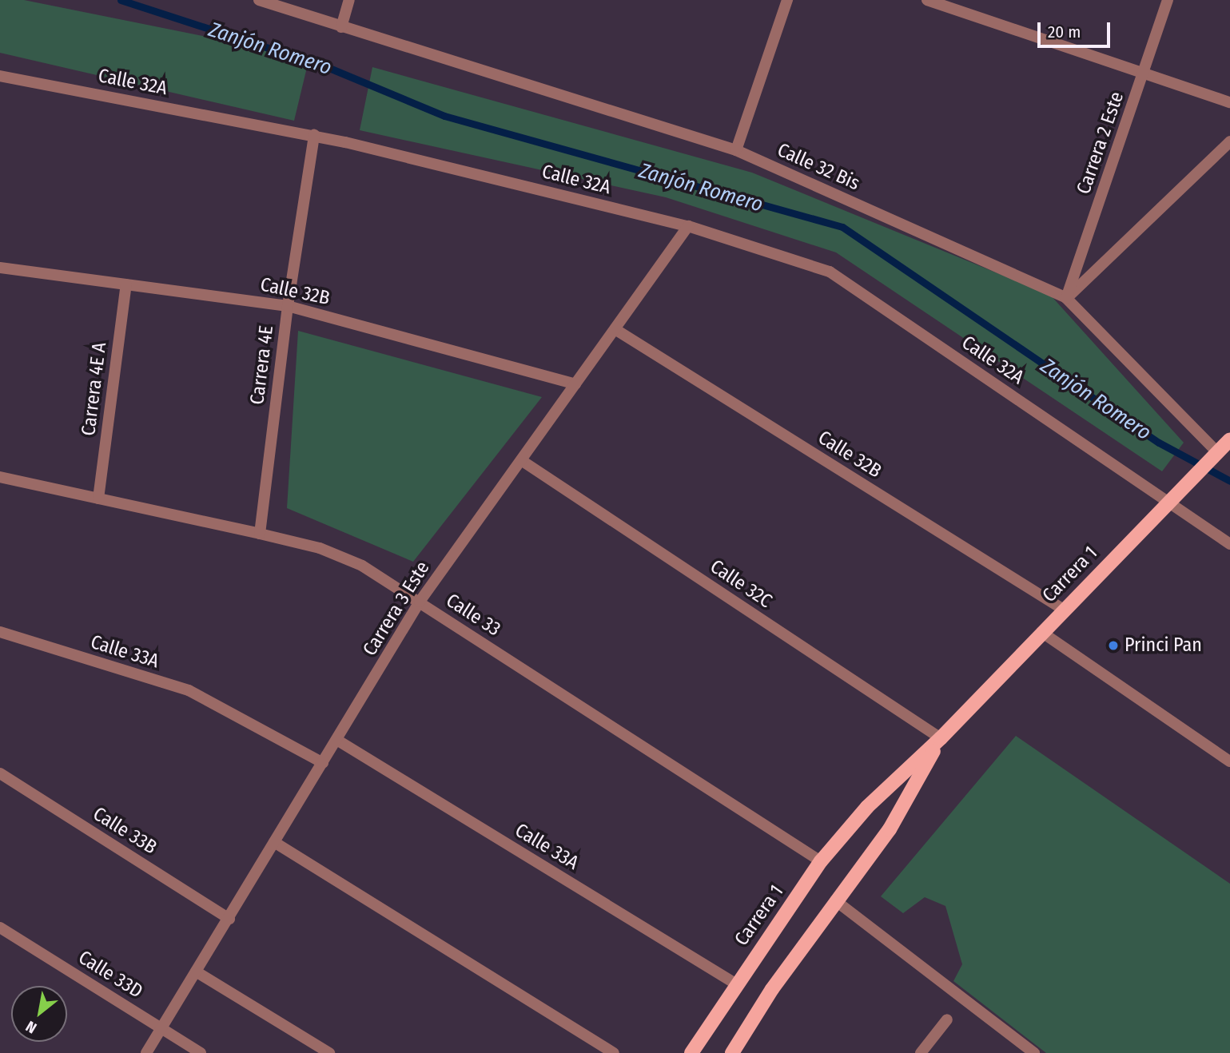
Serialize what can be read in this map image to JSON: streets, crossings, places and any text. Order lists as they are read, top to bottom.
{
  "streets": {
    "main road": ["Carrera 1"],
    "street": [
      "Calle 32A",
      "Carrera 2 Este",
      "Calle 32 Bis",
      "Calle 32B",
      "Carrera 4E",
      "Carrera 4E A",
      "Calle 32C",
      "Carrera 3 Este",
      "Calle 33",
      "Calle 33A",
      "Calle 33B",
      "Calle 33D"
    ]
  },
  "crossings": [
    ["Calle 32A", "Carrera 4E"],
    ["Calle 32A", "Carrera 1"],
    ["Calle 32A", "Carrera 3 Este"],
    ["Carrera 2 Este", "Calle 32 Bis"],
    ["Calle 32 Bis", "Carrera 1"],
    ["Calle 32B", "Carrera 4E"],
    ["Calle 32B", "Carrera 4E A"],
    ["Calle 32B", "Carrera 1"],
    ["Calle 32B", "Carrera 3 Este"],
    ["Carrera 4E", "Calle 33"],
    ["Carrera 4E A", "Calle 33"],
    ["Carrera 1", "Calle 32C"],
    ["Carrera 1", "Calle 33"],
    ["Carrera 1", "Calle 33A"],
    ["Calle 32C", "Carrera 3 Este"],
    ["Carrera 3 Este", "Calle 33"],
    ["Carrera 3 Este", "Calle 33A"],
    ["Carrera 3 Este", "Calle 33B"],
    ["Carrera 3 Este", "Calle 33D"]
  ],
  "water": ["Zanjón Romero"],
  "places": ["Princi Pan"],
  "scale_bar": "20 m",
  "north": "bottom left"
}
